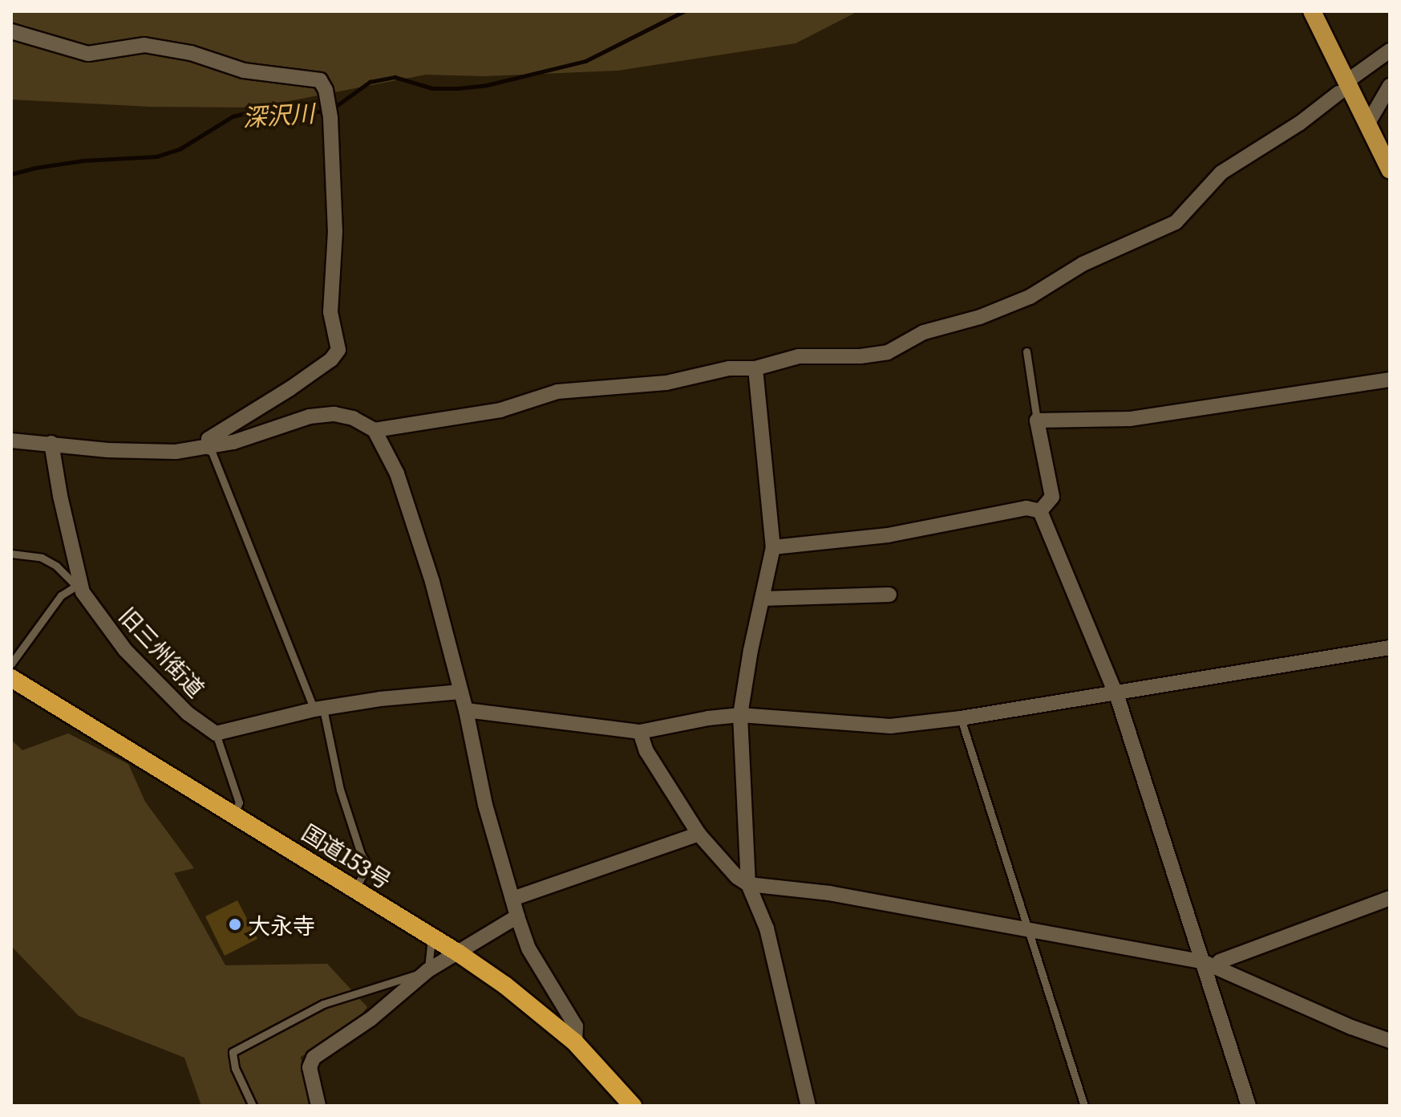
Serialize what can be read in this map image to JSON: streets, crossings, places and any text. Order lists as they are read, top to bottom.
{
  "streets": {
    "highway": ["国道153号"],
    "street": ["旧三州街道"]
  },
  "water": ["深沢川"],
  "places": ["大永寺"]
}
